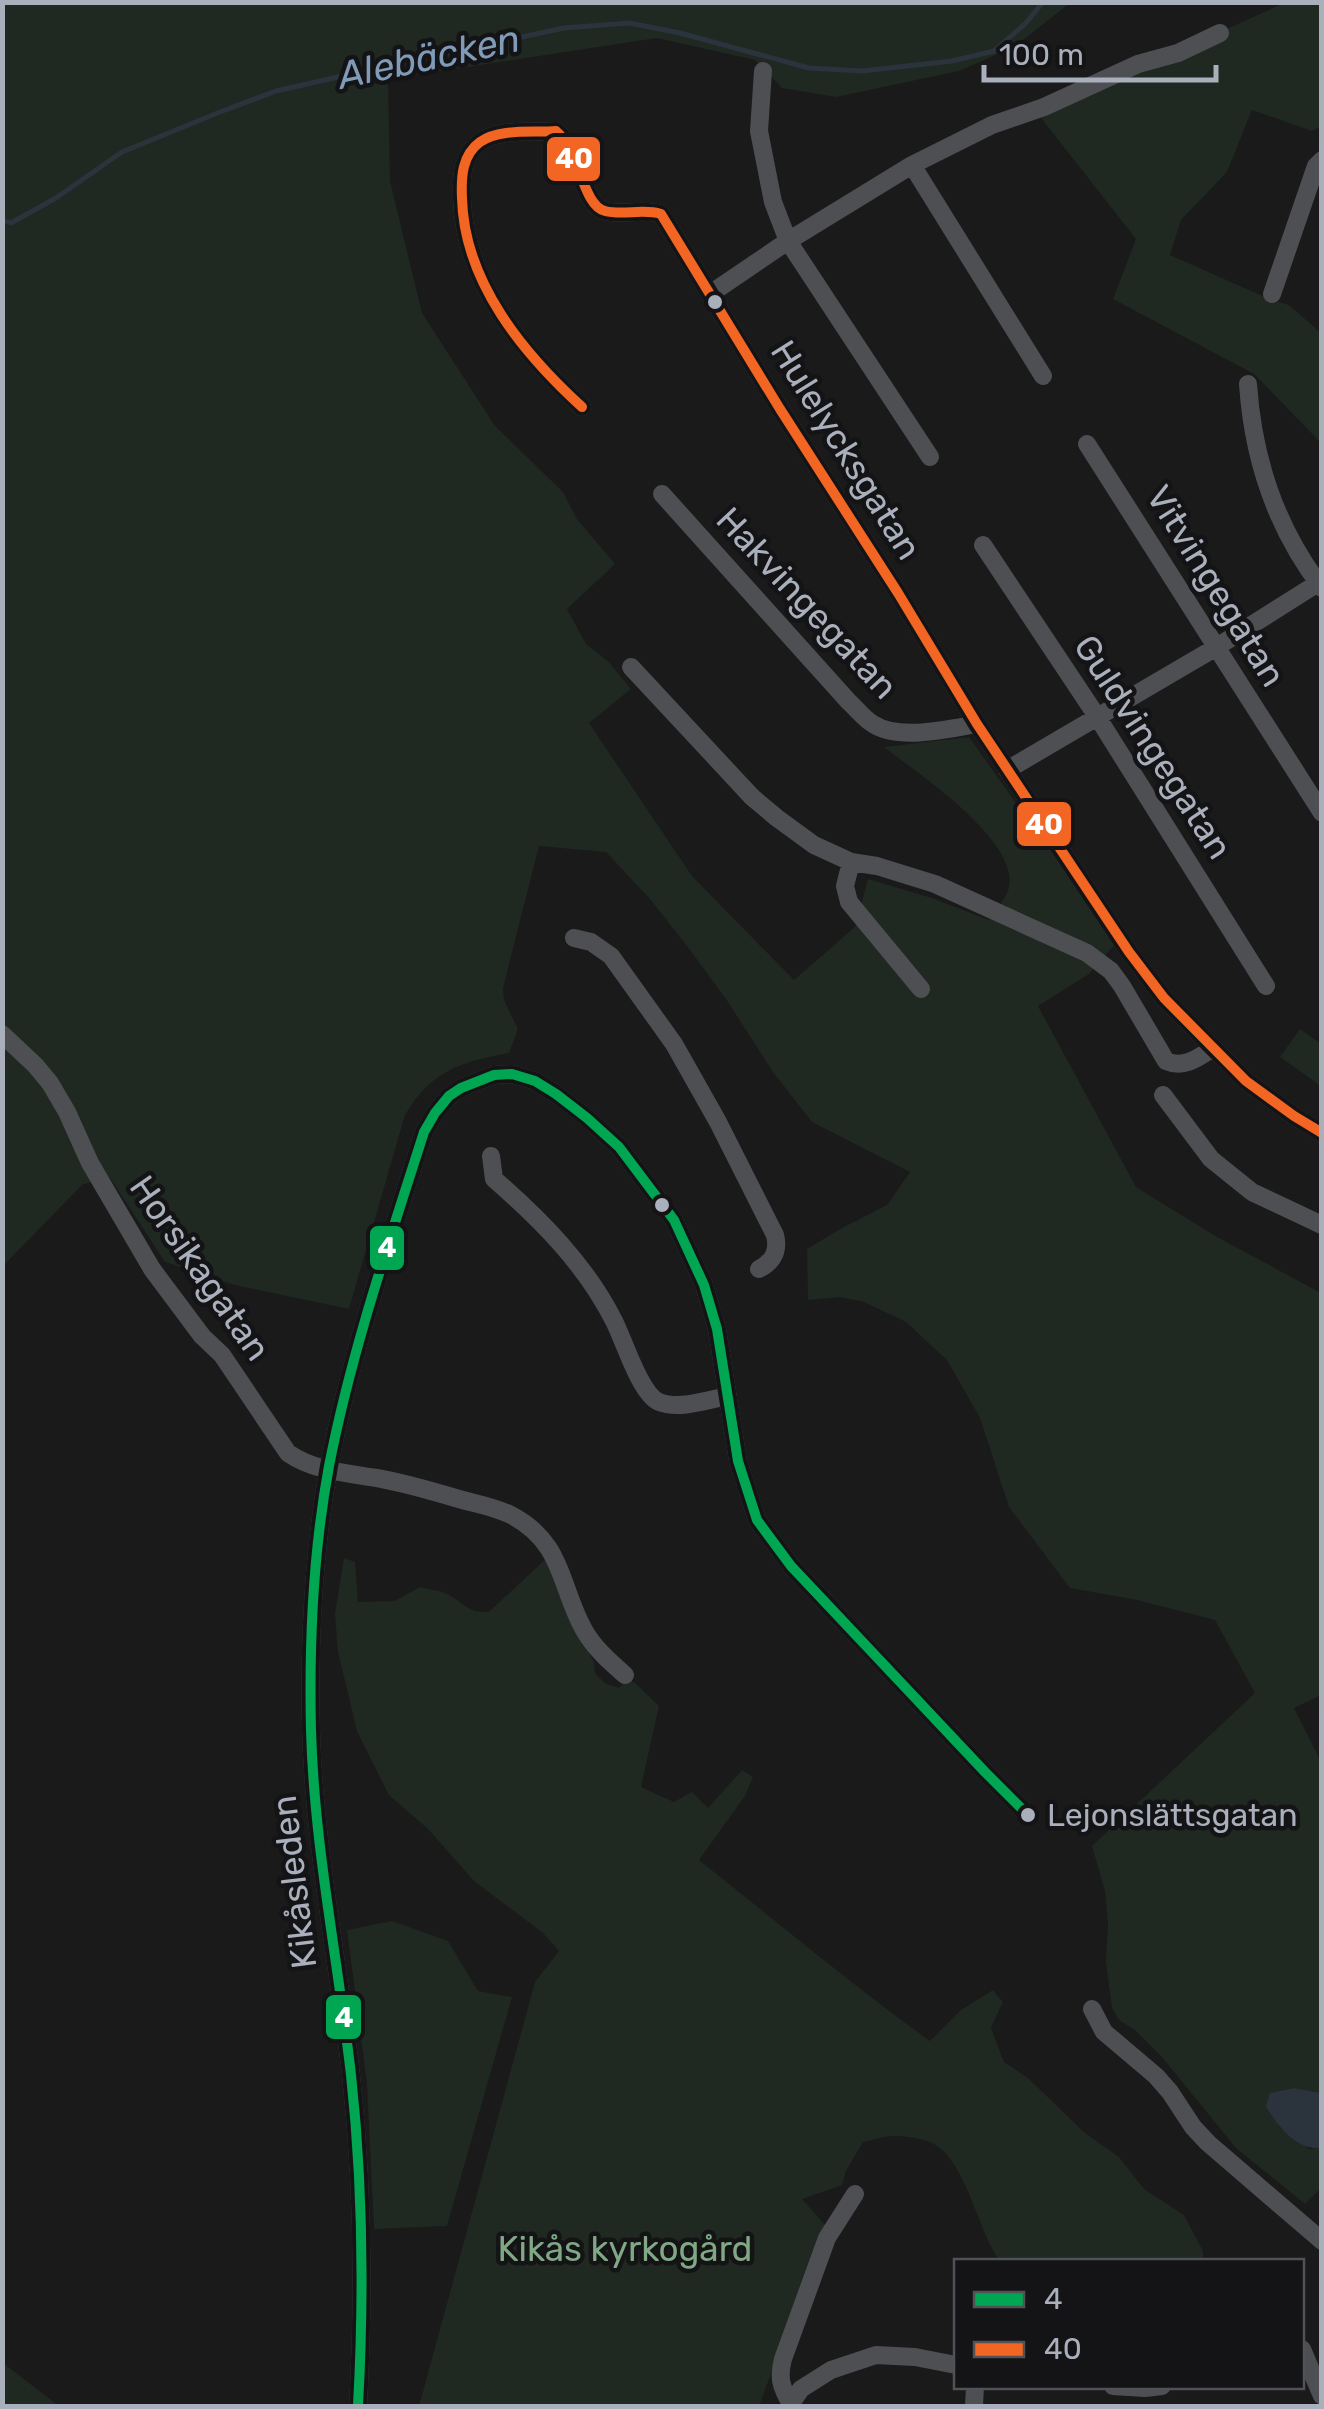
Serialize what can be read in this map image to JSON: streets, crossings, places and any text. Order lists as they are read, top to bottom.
{
  "streets": {
    "street": [
      "Hulelycksgatan",
      "Vitvingegatan",
      "Hakvingegatan",
      "Guldvingegatan",
      "Horsikagatan",
      "Kikåsleden"
    ]
  },
  "crossings": [
    ["Hulelycksgatan", "Hakvingegatan"],
    ["Horsikagatan", "Kikåsleden"]
  ],
  "water": ["Alebäcken"],
  "parks": ["Kikås kyrkogård"],
  "places": ["Lejonslättsgatan"],
  "lines": ["transit line 40", "transit line 4"],
  "legend": ["4", "40"],
  "scale_bar": "100 m"
}
